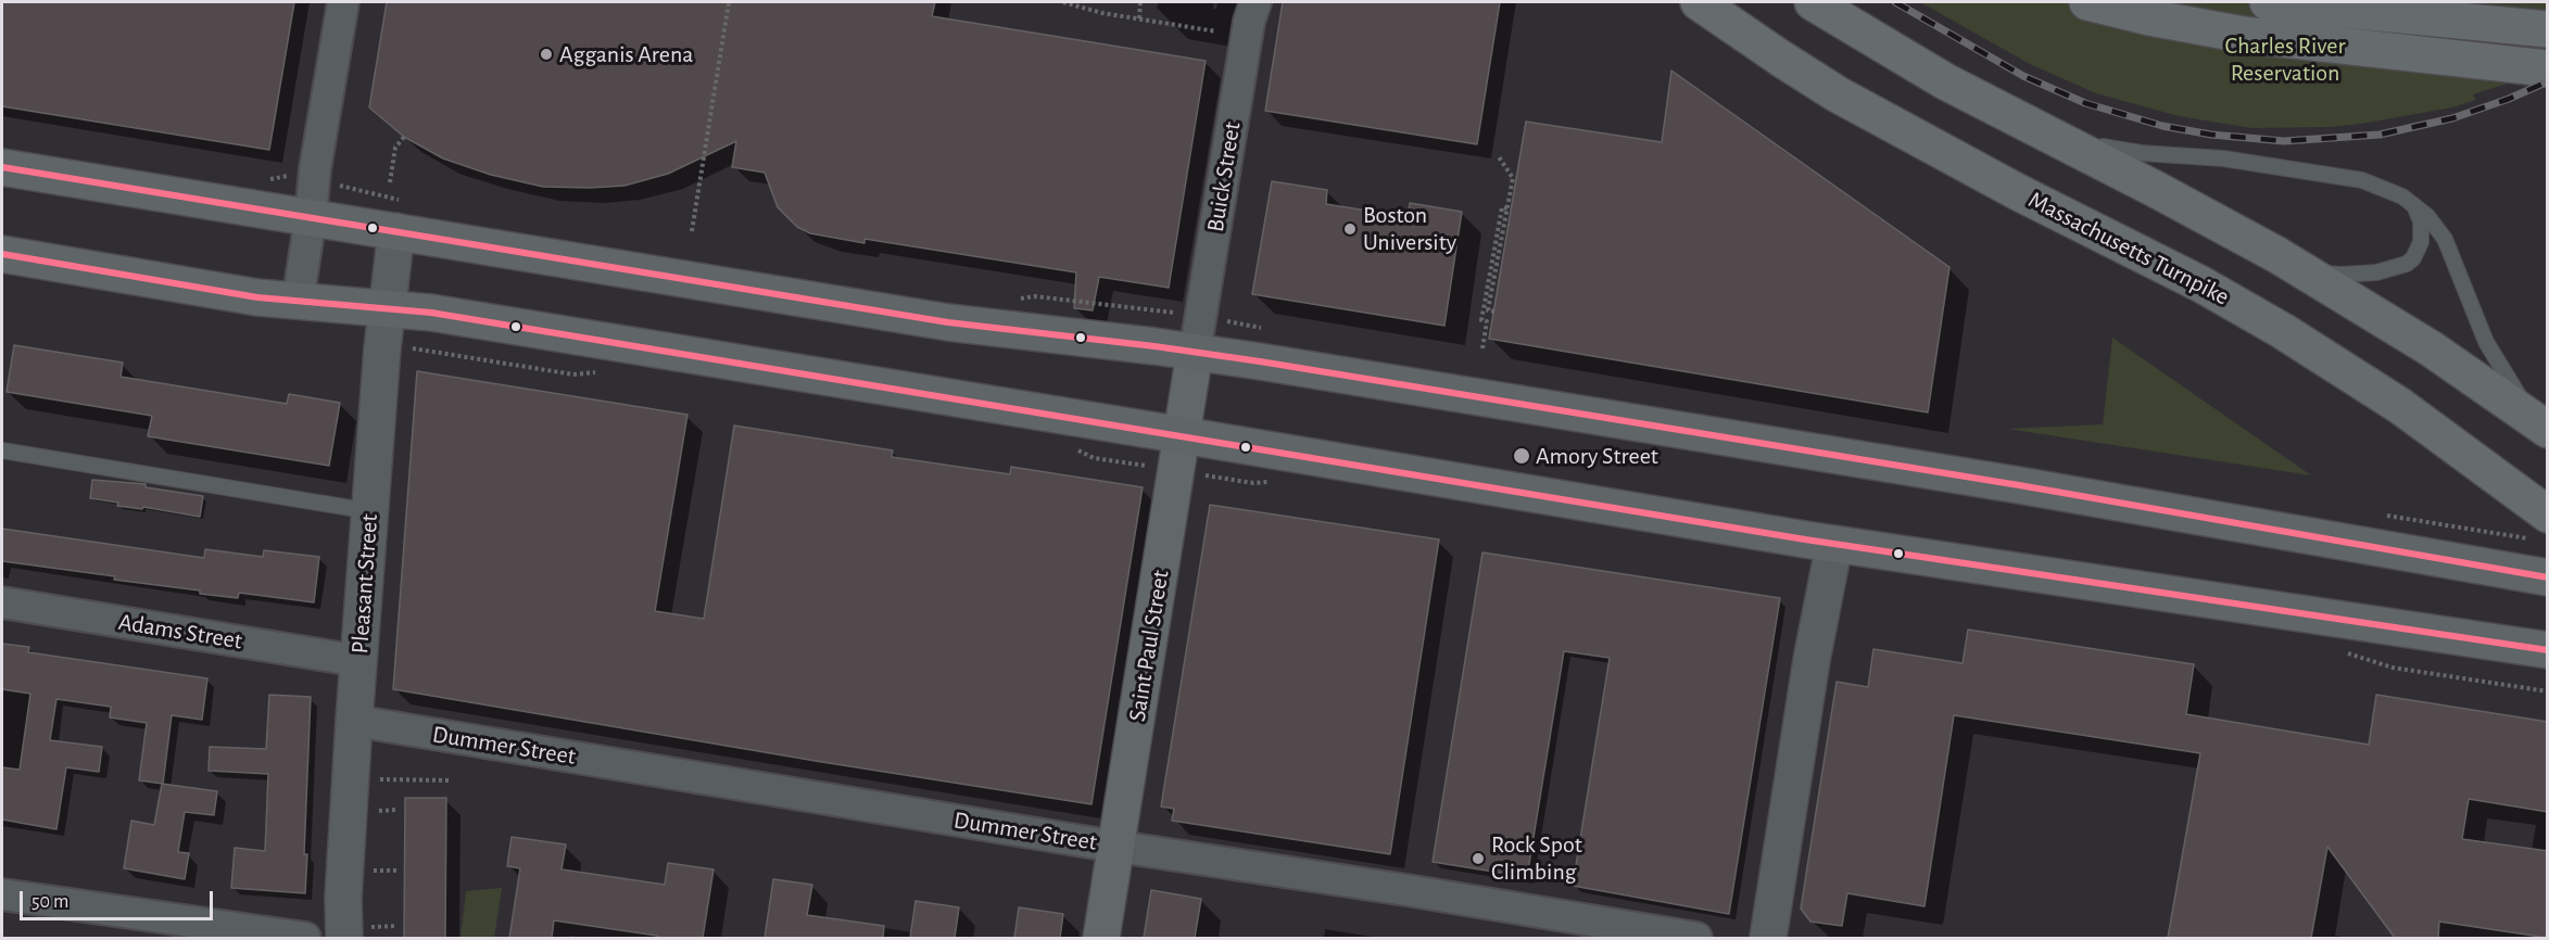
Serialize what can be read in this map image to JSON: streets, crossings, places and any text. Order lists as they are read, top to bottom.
{
  "streets": {
    "highway": ["Massachusetts Turnpike"],
    "main road": ["Saint Paul Street"],
    "street": [
      "Buick Street",
      "Pleasant Street",
      "Adams Street",
      "Dummer Street"
    ]
  },
  "crossings": [
    ["Buick Street", "Saint Paul Street"],
    ["Pleasant Street", "Adams Street"],
    ["Pleasant Street", "Dummer Street"],
    ["Saint Paul Street", "Dummer Street"]
  ],
  "parks": ["Charles River Reservation"],
  "places": [
    "Agganis Arena",
    "Boston University",
    "Amory Street",
    "Rock Spot Climbing"
  ],
  "scale_bar": "50 m"
}
